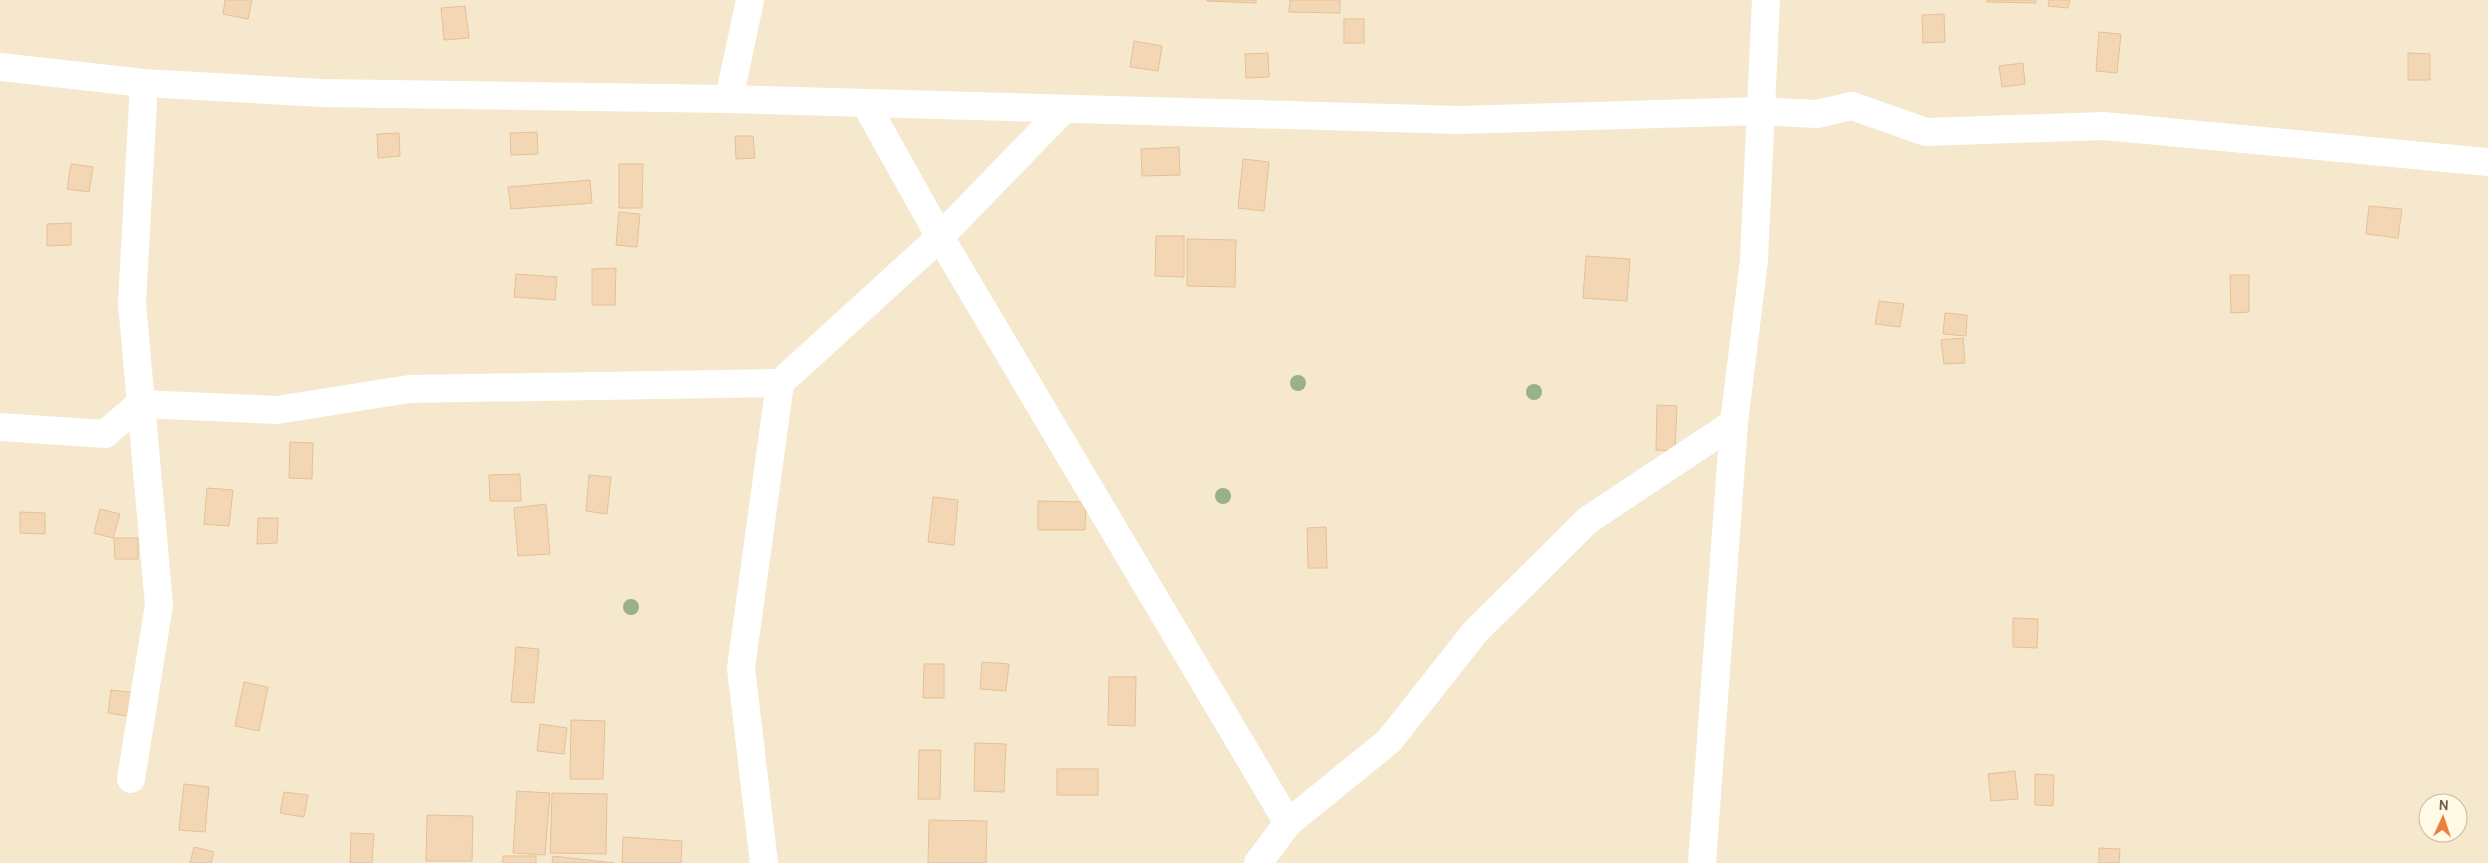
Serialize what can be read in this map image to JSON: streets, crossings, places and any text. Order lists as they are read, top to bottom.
{
  "north": "top"
}
